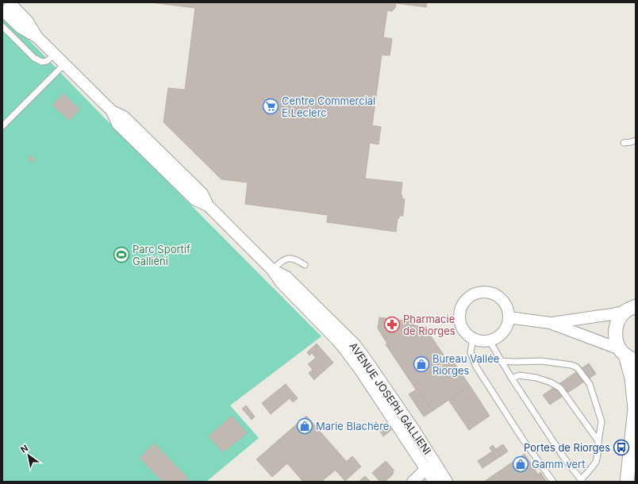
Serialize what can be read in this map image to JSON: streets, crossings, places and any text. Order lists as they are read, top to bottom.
{
  "streets": {
    "street": ["AVENUE JOSEPH GALLIENI"]
  },
  "places": {
    "supermarket": ["Centre Commercial E.Leclerc"],
    "sports": ["Parc Sportif Galliéni"],
    "pharmacy": ["Pharmacie de Riorges"],
    "shop": ["Bureau Vallée Riorges", "Marie Blachère", "Gamm vert"],
    "bus stop": ["Portes de Riorges"]
  },
  "north": "top left"
}
